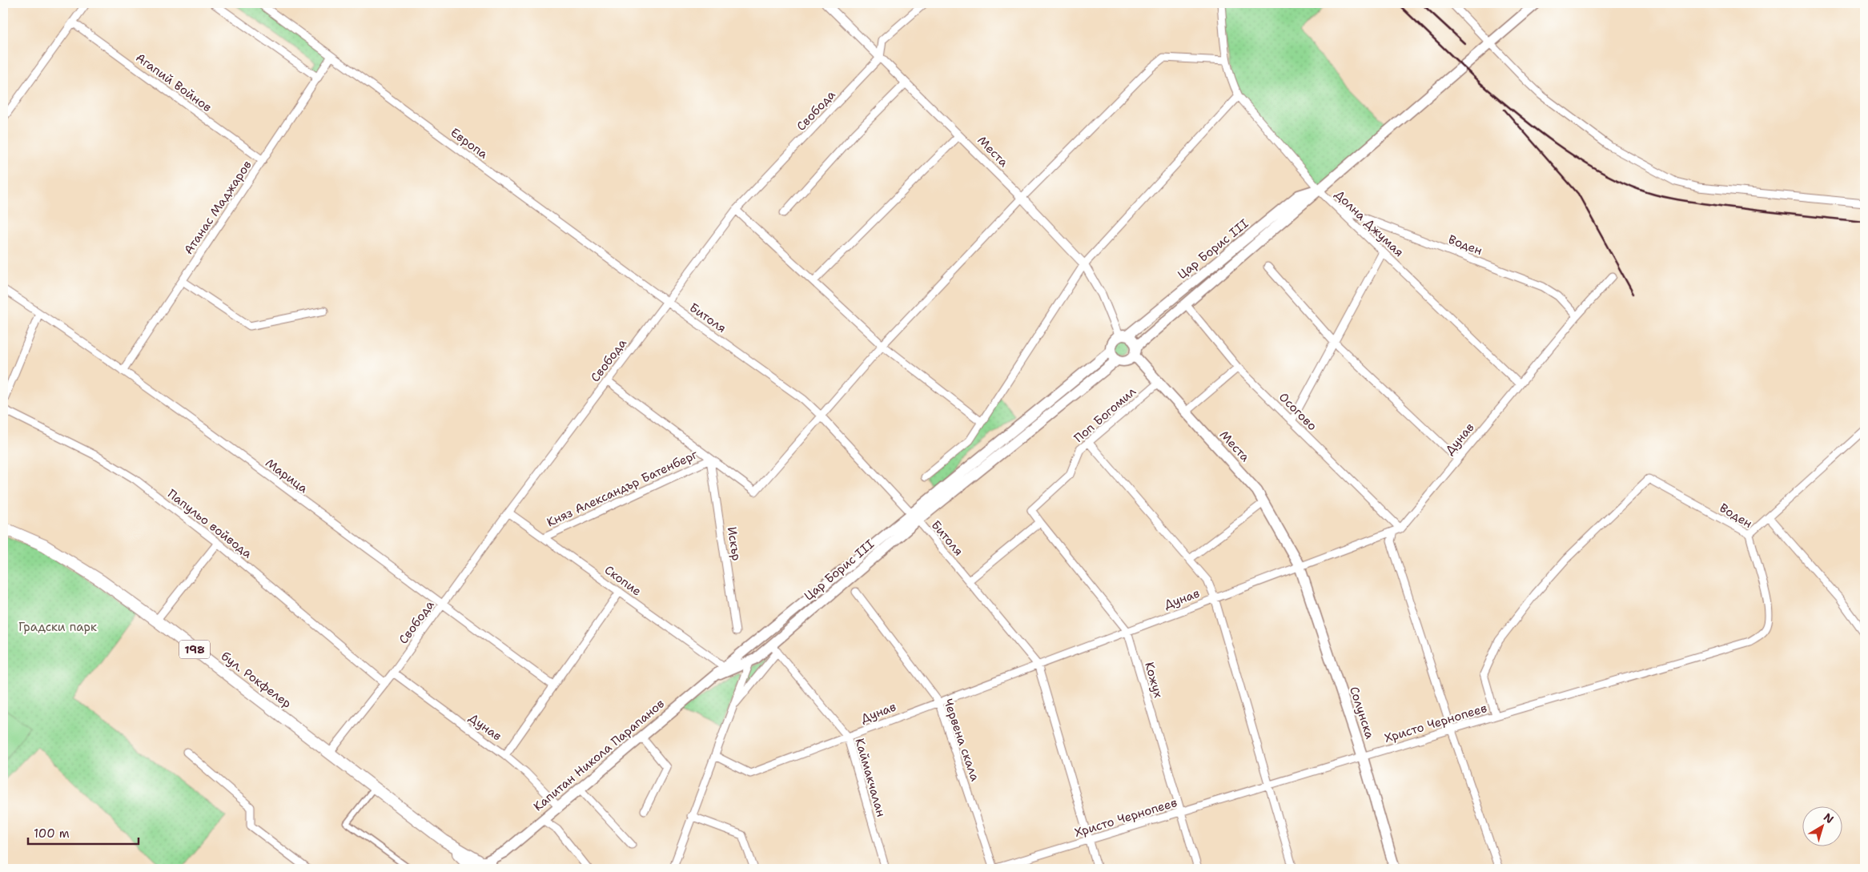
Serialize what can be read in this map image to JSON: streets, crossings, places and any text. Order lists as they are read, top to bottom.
{
  "streets": {
    "main road": [
      "Места",
      "Цар Борис III",
      "198",
      "бул. Рокфелер",
      "Солунска",
      "Капитан Никола Парапанов"
    ],
    "street": [
      "Агапий Войнов",
      "Свобода",
      "Европа",
      "Атанас Маджаров",
      "Долна Джумая",
      "Воден",
      "Битоля",
      "Осогово",
      "Поп Богомил",
      "Дунав",
      "Марица",
      "Княз Александър Батенберг",
      "Папульо войвода",
      "Искър",
      "Скопие",
      "Кожух",
      "Христо Чернопеев",
      "Червена скала",
      "Каймакчалан"
    ]
  },
  "crossings": [
    ["Агапий Войнов", "Атанас Маджаров"],
    ["Свобода", "Европа"],
    ["Свобода", "Места"],
    ["Свобода", "Битоля"],
    ["Свобода", "Дунав"],
    ["Свобода", "Марица"],
    ["Свобода", "Папульо войвода"],
    ["Свобода", "Скопие"],
    ["Свобода", "бул. Рокфелер"],
    ["Европа", "Атанас Маджаров"],
    ["Европа", "Битоля"],
    ["Места", "Цар Борис III"],
    ["Места", "Поп Богомил"],
    ["Места", "Дунав"],
    ["Места", "Солунска"],
    ["Атанас Маджаров", "Марица"],
    ["Долна Джумая", "Воден"],
    ["Долна Джумая", "Цар Борис III"],
    ["Долна Джумая", "Дунав"],
    ["Воден", "Дунав"],
    ["Воден", "Христо Чернопеев"],
    ["Цар Борис III", "Битоля"],
    ["Цар Борис III", "Осогово"],
    ["Цар Борис III", "Дунав"],
    ["Цар Борис III", "Капитан Никола Парапанов"],
    ["Цар Борис III", "Каймакчалан"],
    ["Битоля", "Дунав"],
    ["Битоля", "Христо Чернопеев"],
    ["Осогово", "Дунав"],
    ["Поп Богомил", "Кожух"],
    ["Дунав", "Кожух"],
    ["Дунав", "Солунска"],
    ["Дунав", "Червена скала"],
    ["Дунав", "Капитан Никола Парапанов"],
    ["Дунав", "Каймакчалан"],
    ["Княз Александър Батенберг", "Искър"],
    ["Княз Александър Батенберг", "Скопие"],
    ["Скопие", "Капитан Никола Парапанов"],
    ["бул. Рокфелер", "Капитан Никола Парапанов"],
    ["Кожух", "Христо Чернопеев"],
    ["Солунска", "Христо Чернопеев"],
    ["Христо Чернопеев", "Червена скала"]
  ],
  "parks": ["Градски парк"],
  "scale_bar": "100 m",
  "north": "top right"
}
